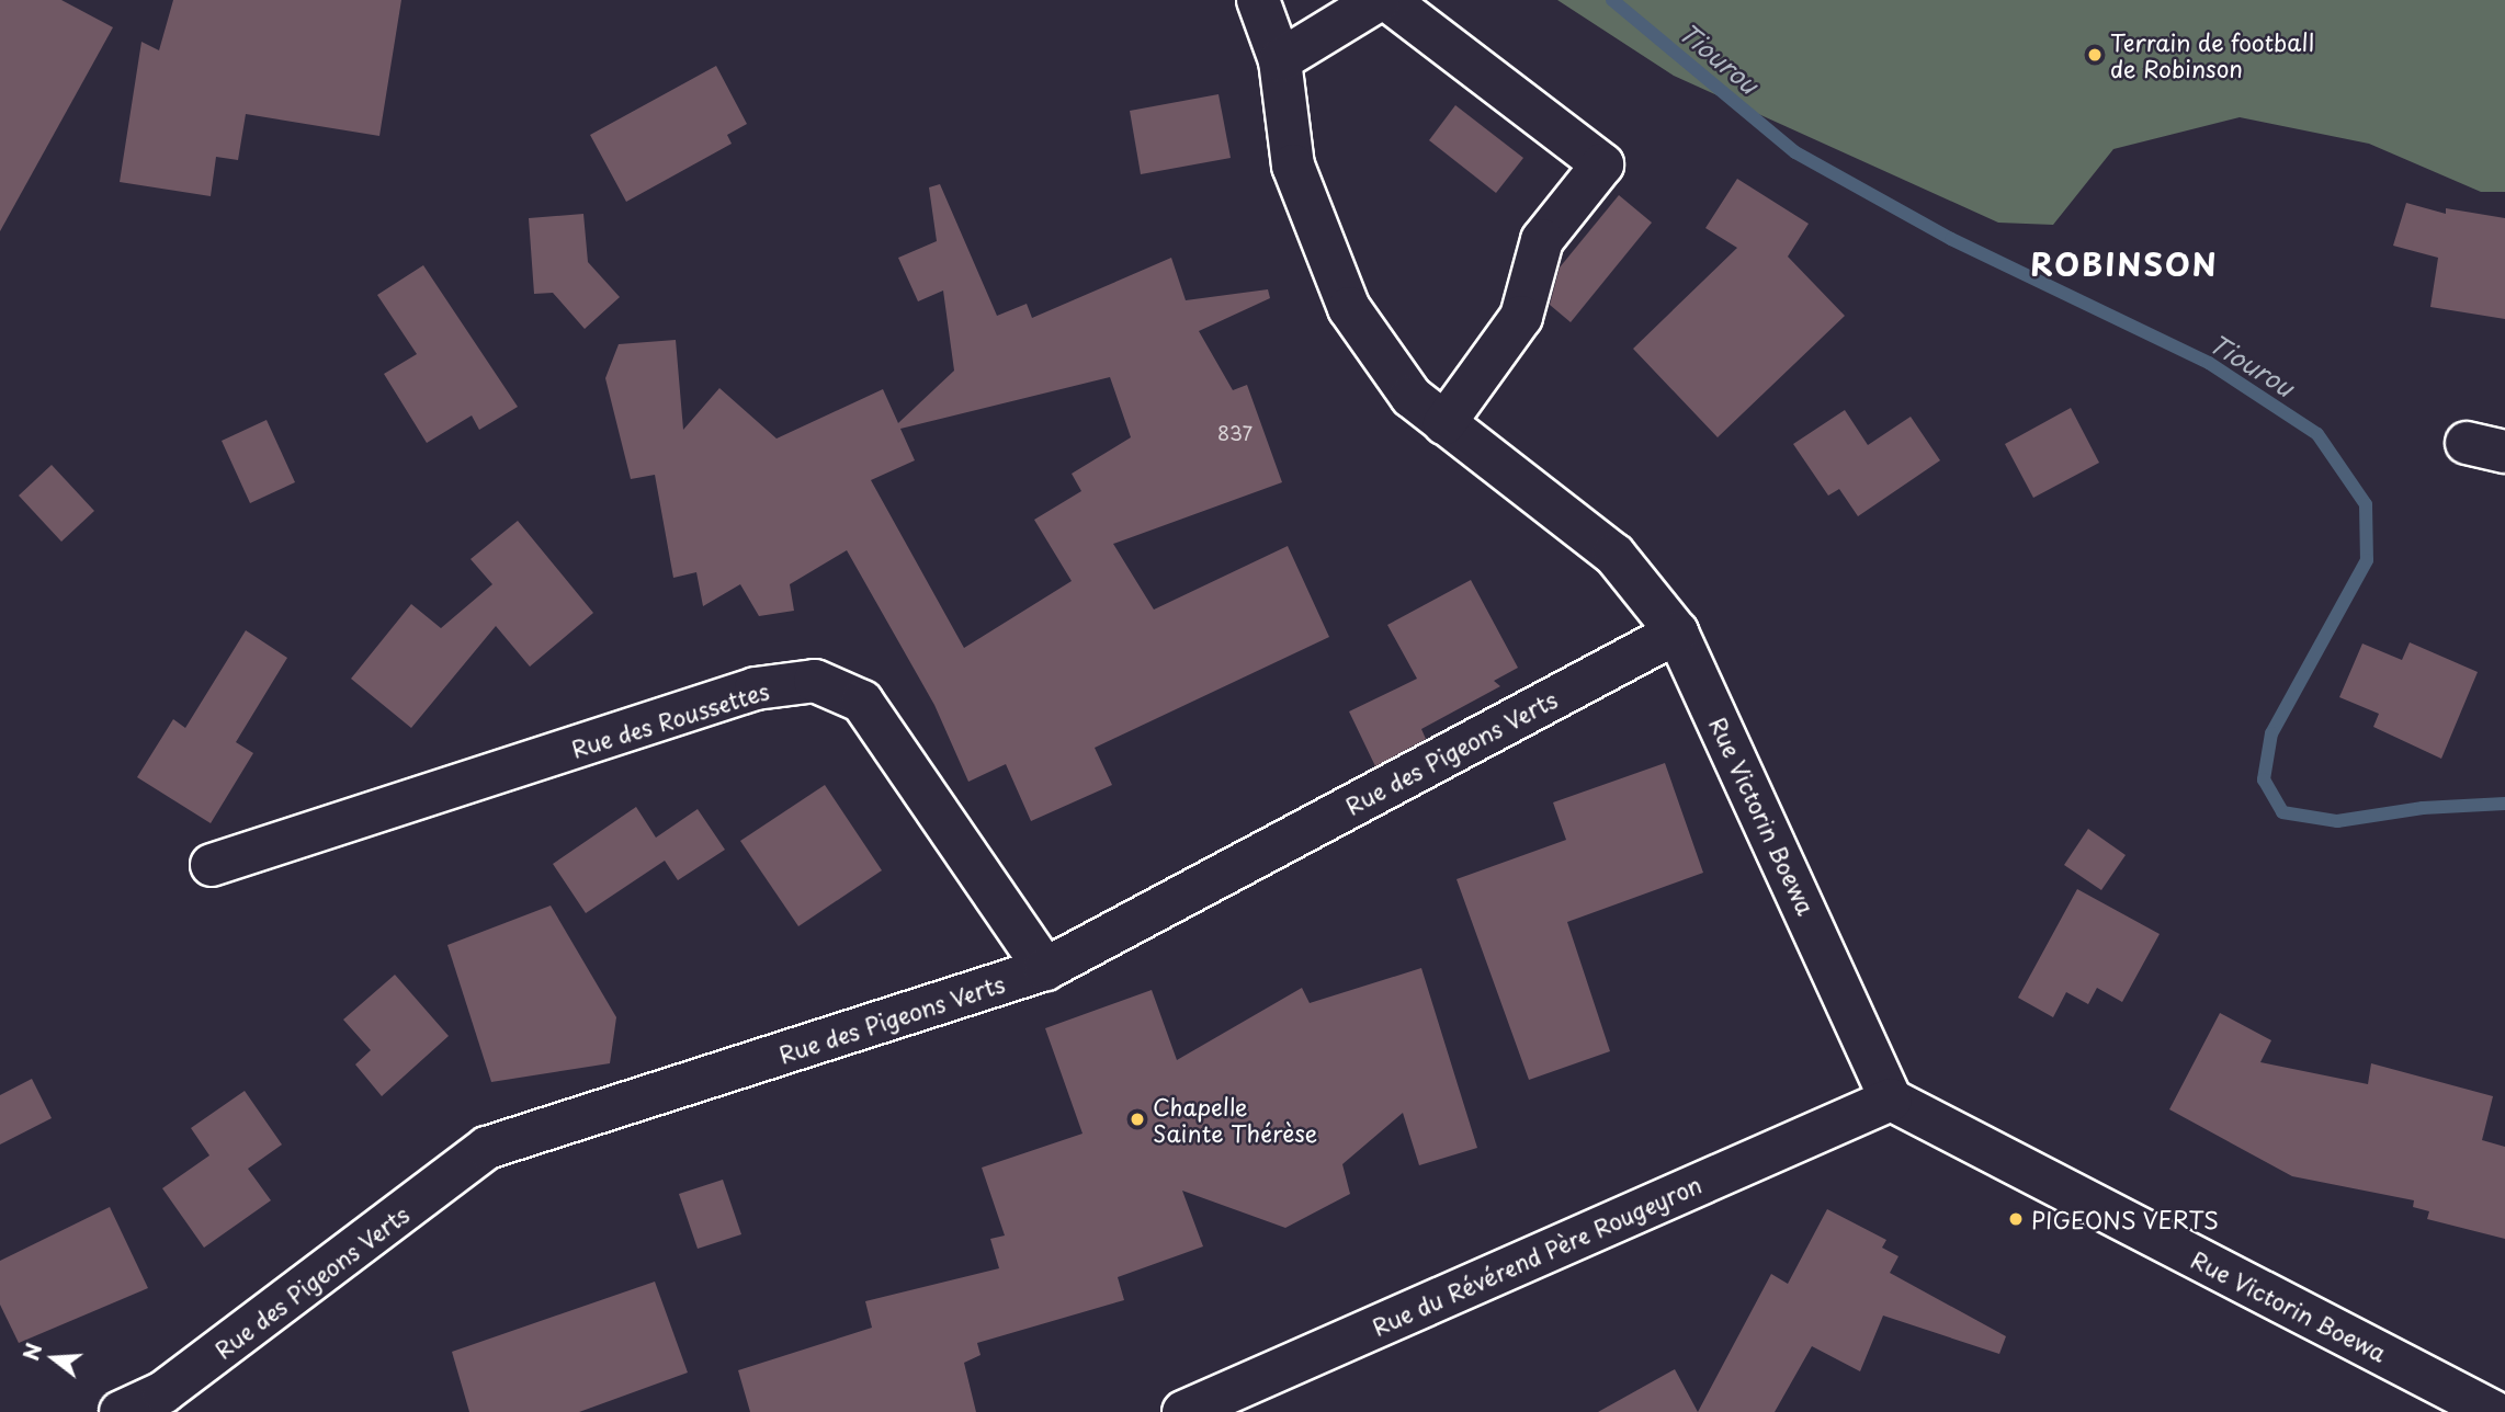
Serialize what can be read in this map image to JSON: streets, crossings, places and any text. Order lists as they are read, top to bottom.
{
  "streets": {
    "street": [
      "Rue des Roussettes",
      "Rue des Pigeons Verts",
      "Rue Victorin Boewa",
      "Rue du Révérend Père Rougeyron"
    ]
  },
  "crossings": [
    ["Rue des Roussettes", "Rue des Pigeons Verts"],
    ["Rue des Pigeons Verts", "Rue Victorin Boewa"],
    ["Rue Victorin Boewa", "Rue du Révérend Père Rougeyron"]
  ],
  "districts": ["ROBINSON"],
  "water": ["Tiourou"],
  "places": ["Terrain de football de Robinson", "Chapelle Sainte Thérèse", "PIGEONS VERTS"],
  "house_numbers": ["837"],
  "north": "left"
}
